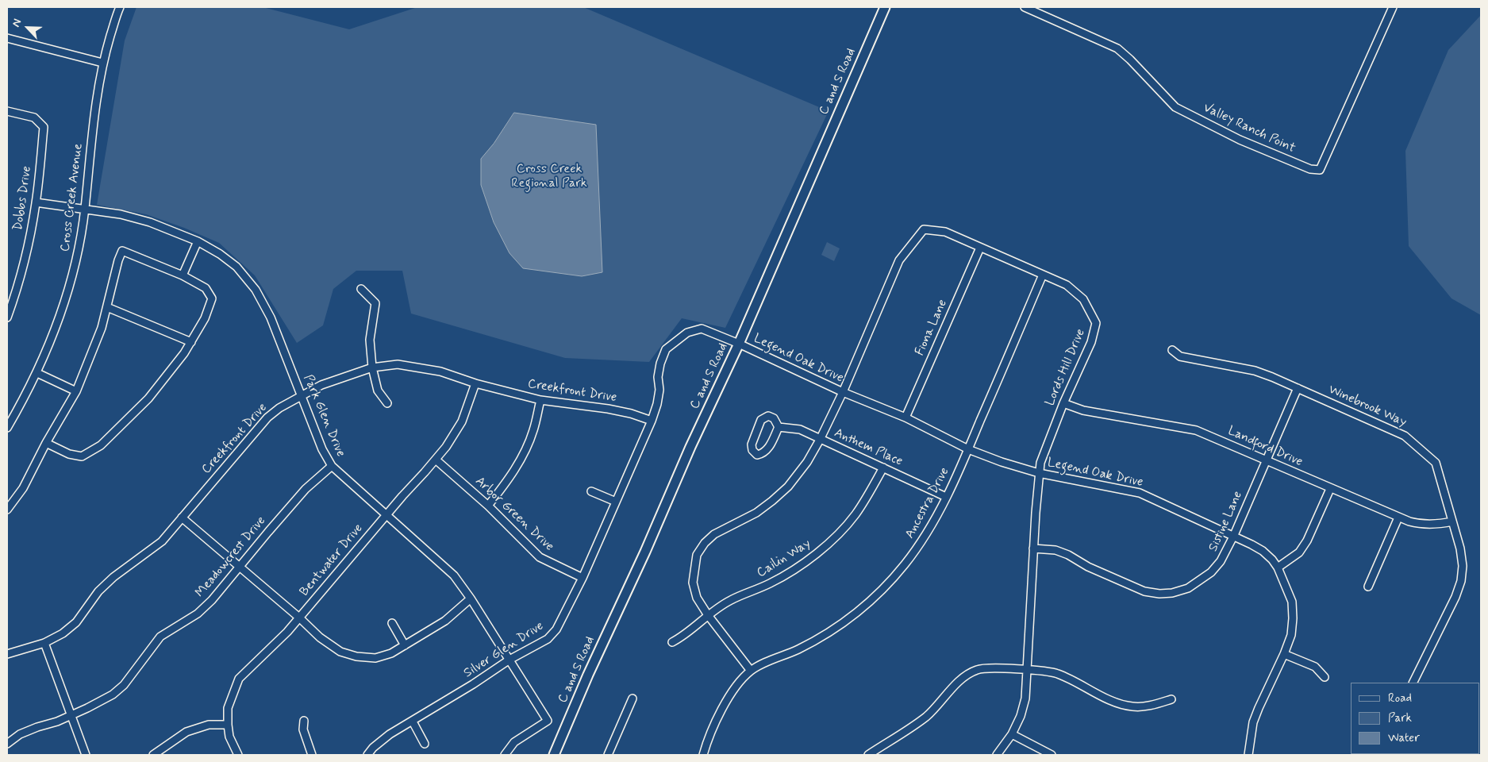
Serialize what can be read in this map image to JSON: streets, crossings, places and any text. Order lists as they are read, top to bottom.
{
  "streets": {
    "main road": ["C and S Road"],
    "street": [
      "Valley Ranch Point",
      "Cross Creek Avenue",
      "Dobbs Drive",
      "Fiona Lane",
      "Legend Oak Drive",
      "Lords Hill Drive",
      "Creekfront Drive",
      "Winebrook Way",
      "Park Glen Drive",
      "Landford Drive",
      "Anthem Place",
      "Ancestra Drive",
      "Arbor Green Drive",
      "Sistine Lane",
      "Meadowcrest Drive",
      "Cailin Way",
      "Bentwater Drive",
      "Silver Glen Drive"
    ]
  },
  "crossings": [
    ["C and S Road", "Legend Oak Drive"],
    ["C and S Road", "Silver Glen Drive"],
    ["Cross Creek Avenue", "Park Glen Drive"],
    ["Dobbs Drive", "Park Glen Drive"],
    ["Fiona Lane", "Legend Oak Drive"],
    ["Fiona Lane", "Lords Hill Drive"],
    ["Legend Oak Drive", "Lords Hill Drive"],
    ["Legend Oak Drive", "Ancestra Drive"],
    ["Legend Oak Drive", "Sistine Lane"],
    ["Legend Oak Drive", "Silver Glen Drive"],
    ["Lords Hill Drive", "Landford Drive"],
    ["Lords Hill Drive", "Ancestra Drive"],
    ["Lords Hill Drive", "Sistine Lane"],
    ["Creekfront Drive", "Park Glen Drive"],
    ["Creekfront Drive", "Bentwater Drive"],
    ["Creekfront Drive", "Silver Glen Drive"],
    ["Winebrook Way", "Landford Drive"],
    ["Winebrook Way", "Sistine Lane"],
    ["Park Glen Drive", "Meadowcrest Drive"],
    ["Park Glen Drive", "Bentwater Drive"],
    ["Park Glen Drive", "Silver Glen Drive"],
    ["Landford Drive", "Sistine Lane"],
    ["Anthem Place", "Ancestra Drive"],
    ["Anthem Place", "Cailin Way"],
    ["Arbor Green Drive", "Bentwater Drive"],
    ["Arbor Green Drive", "Silver Glen Drive"]
  ],
  "parks": ["Cross Creek Regional Park"],
  "legend": ["Road", "Park", "Water"],
  "north": "top left"
}
